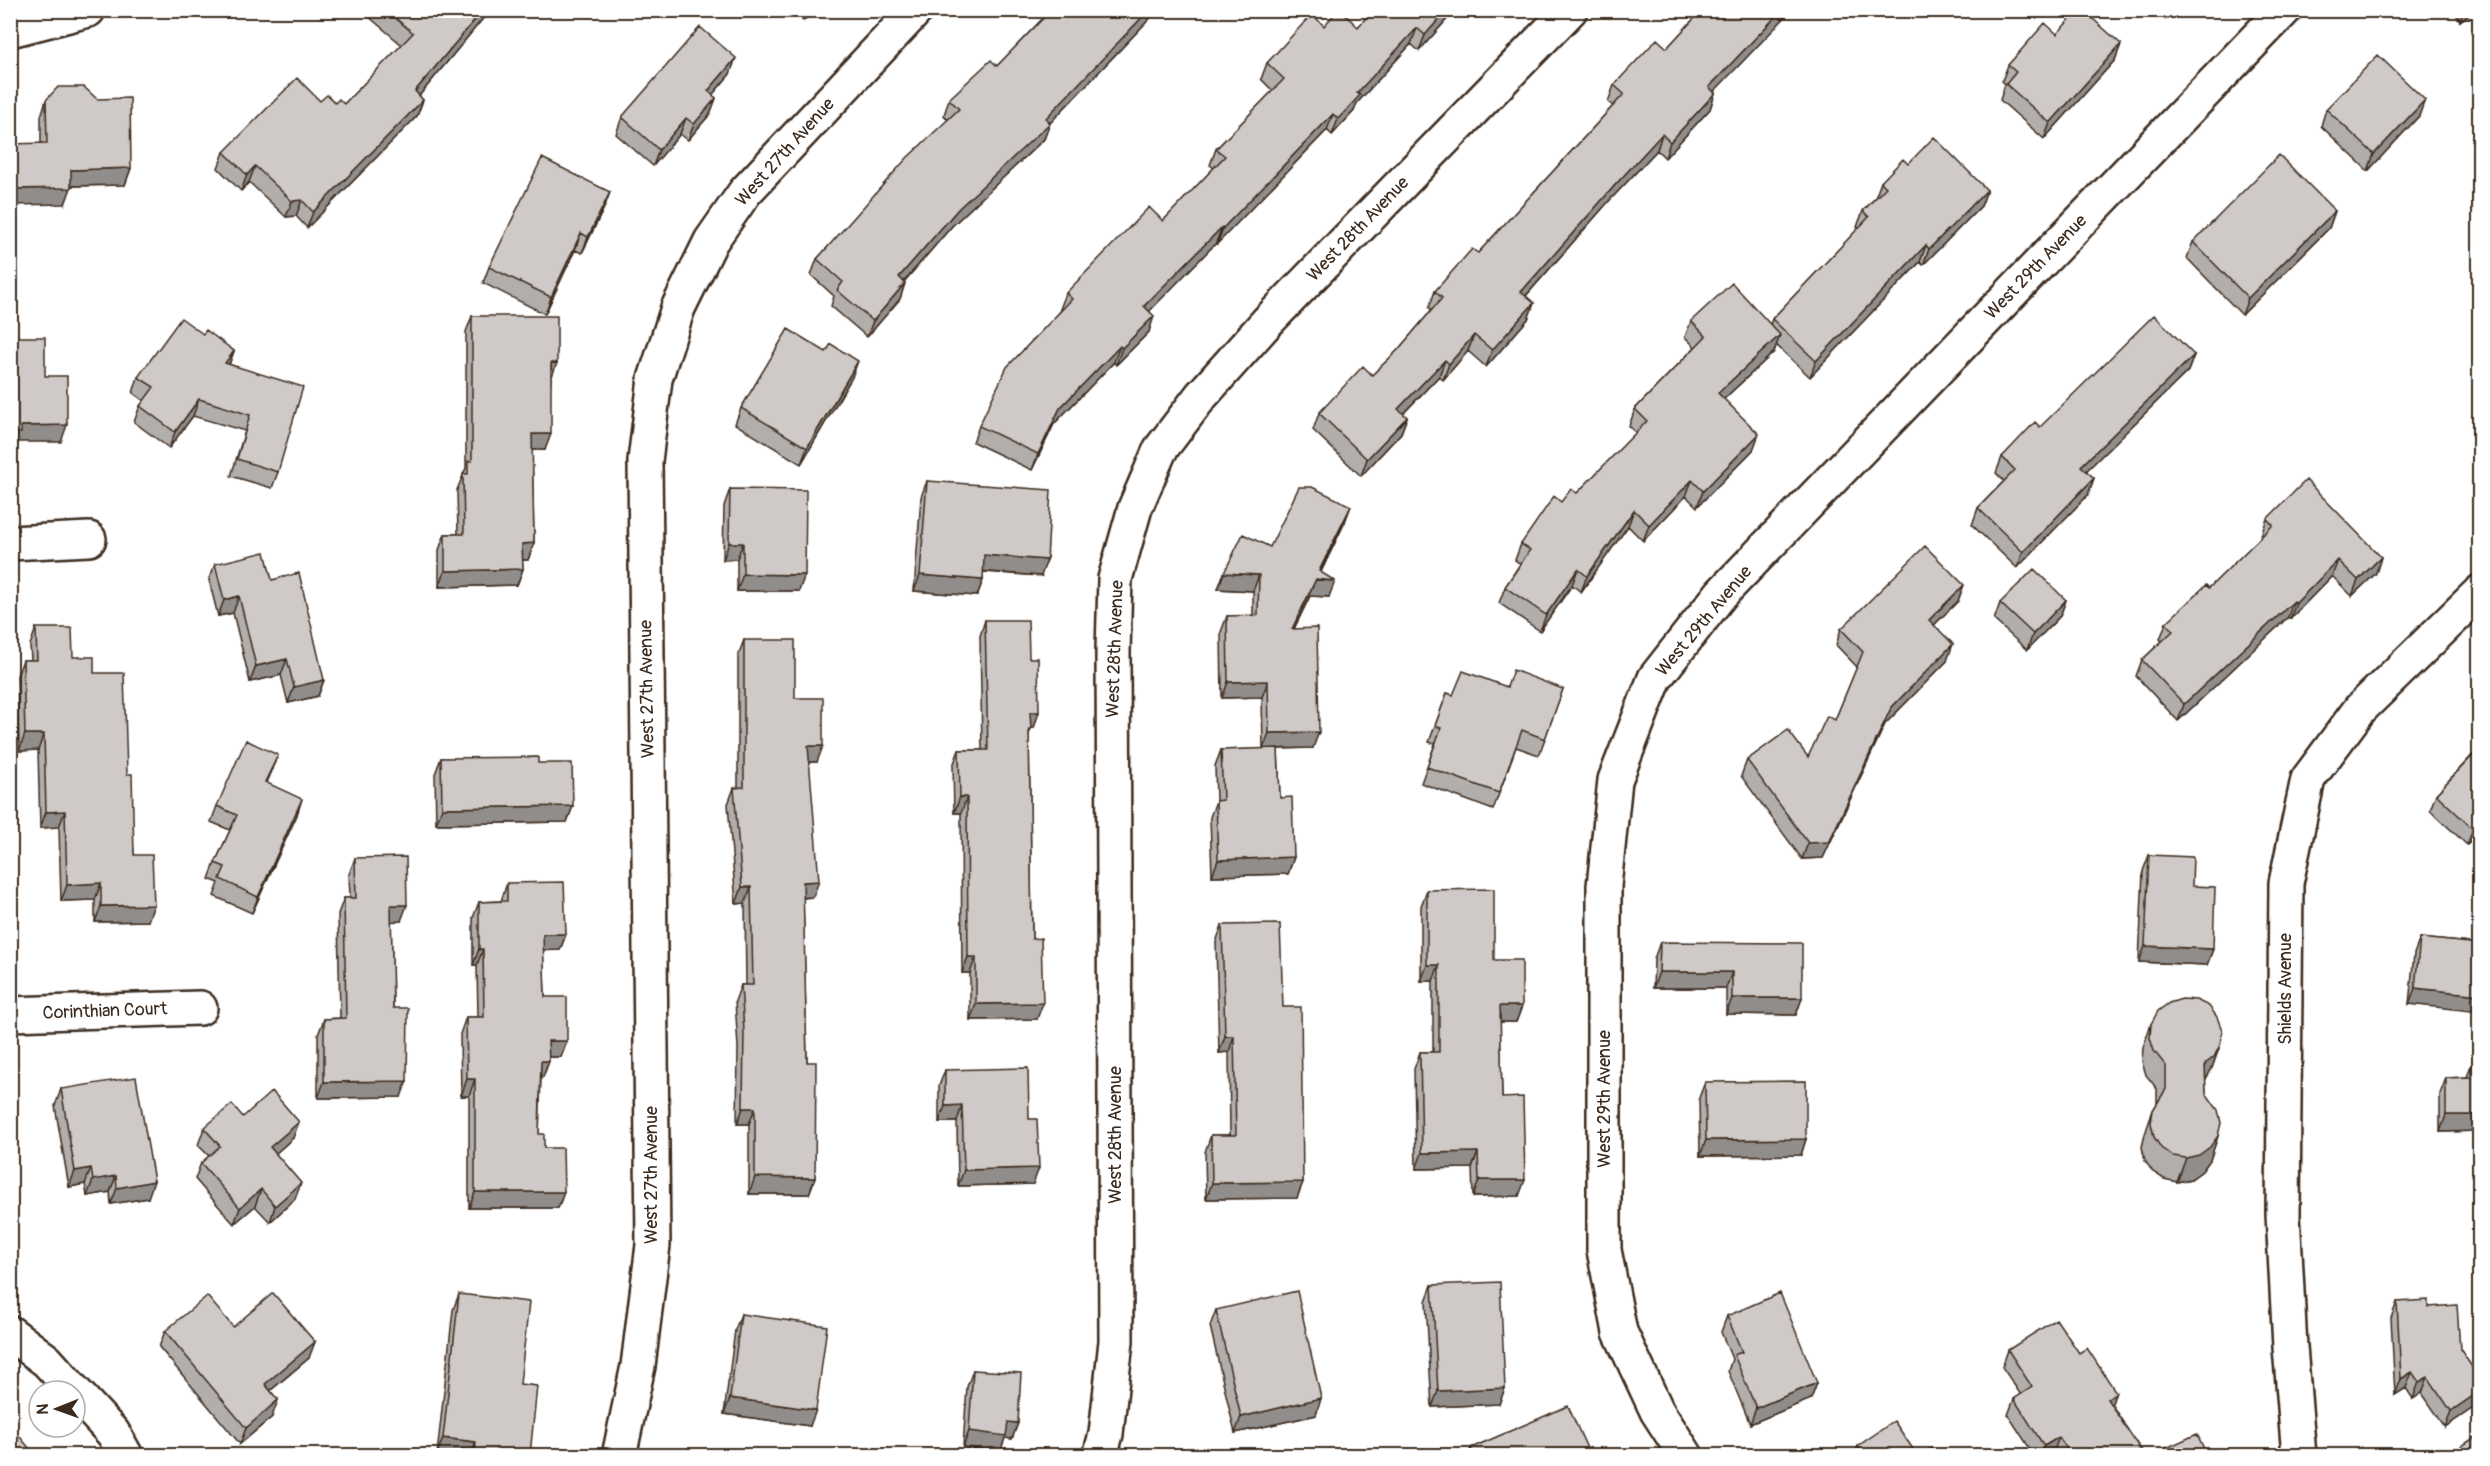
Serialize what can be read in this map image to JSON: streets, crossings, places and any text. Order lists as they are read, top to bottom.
{
  "streets": {
    "street": [
      "West 27th Avenue",
      "West 28th Avenue",
      "West 29th Avenue",
      "Shields Avenue",
      "Corinthian Court"
    ]
  },
  "north": "left"
}
